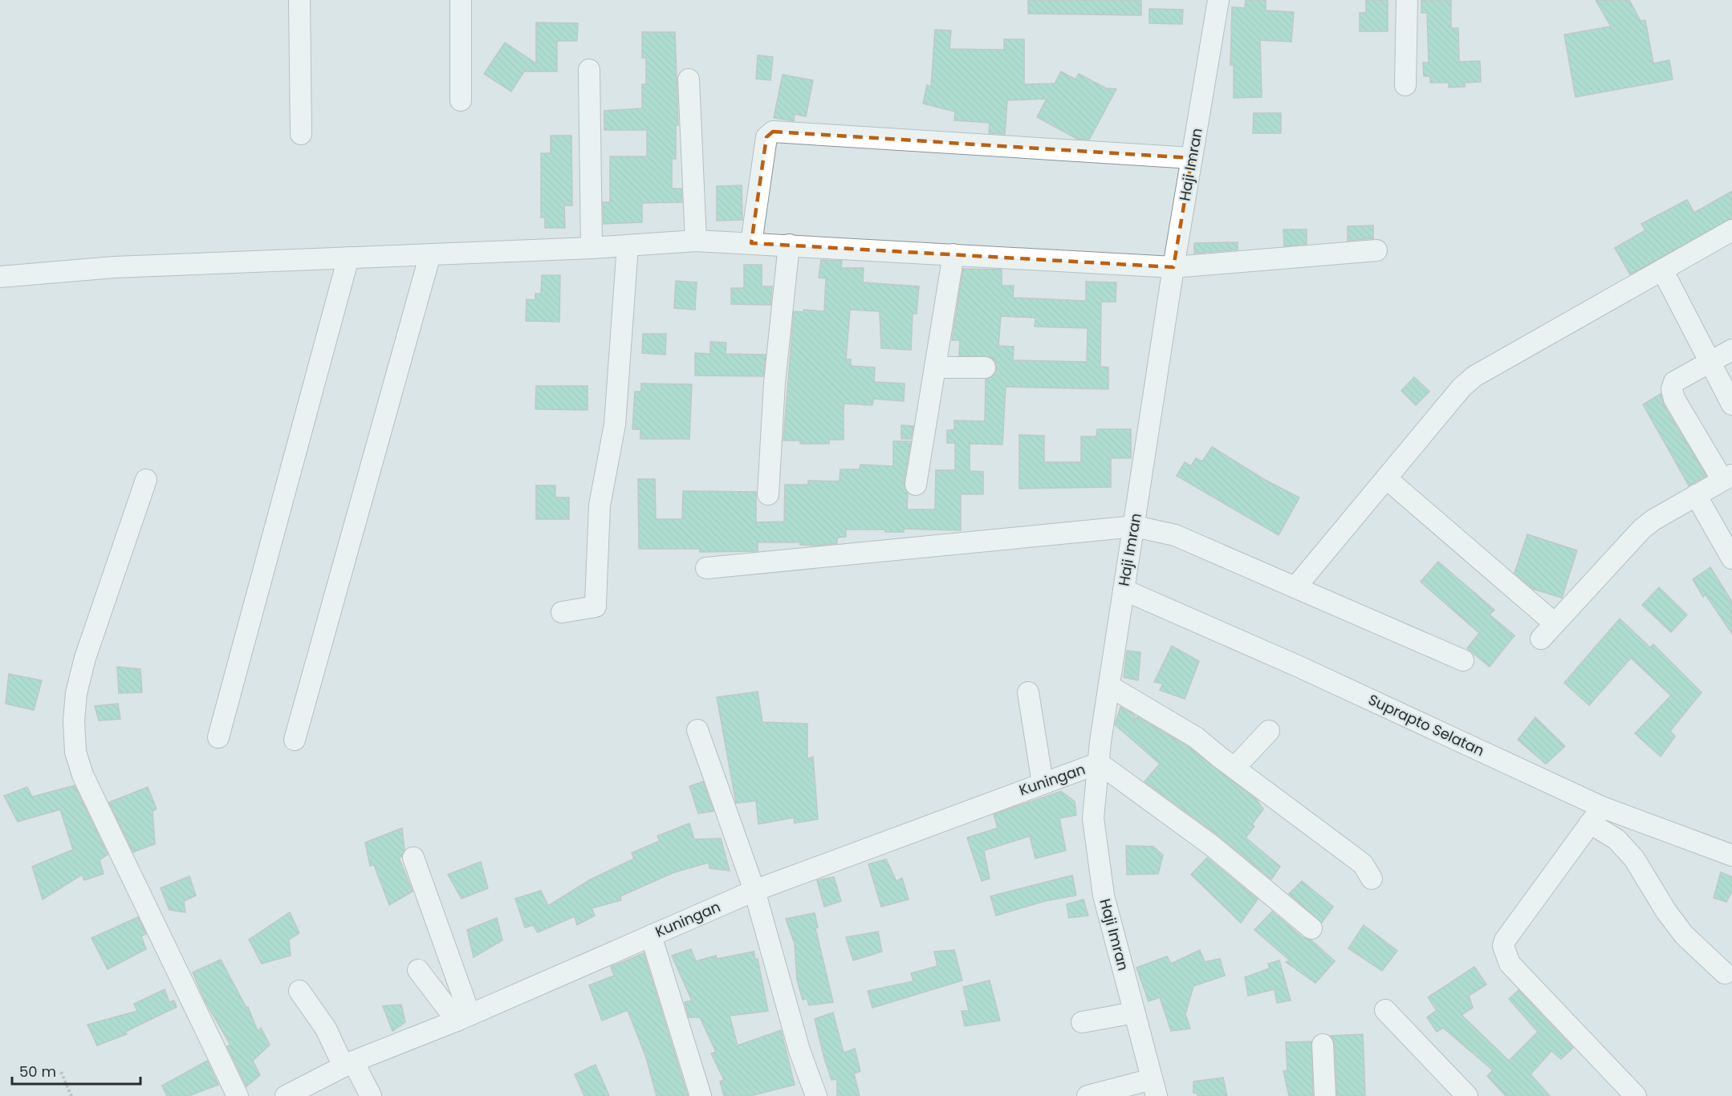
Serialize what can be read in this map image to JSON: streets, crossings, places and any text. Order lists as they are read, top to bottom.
{
  "streets": {
    "street": ["Haji Imran", "Suprapto Selatan", "Kuningan"]
  },
  "crossings": [
    ["Haji Imran", "Suprapto Selatan"],
    ["Haji Imran", "Kuningan"]
  ],
  "scale_bar": "50 m"
}
